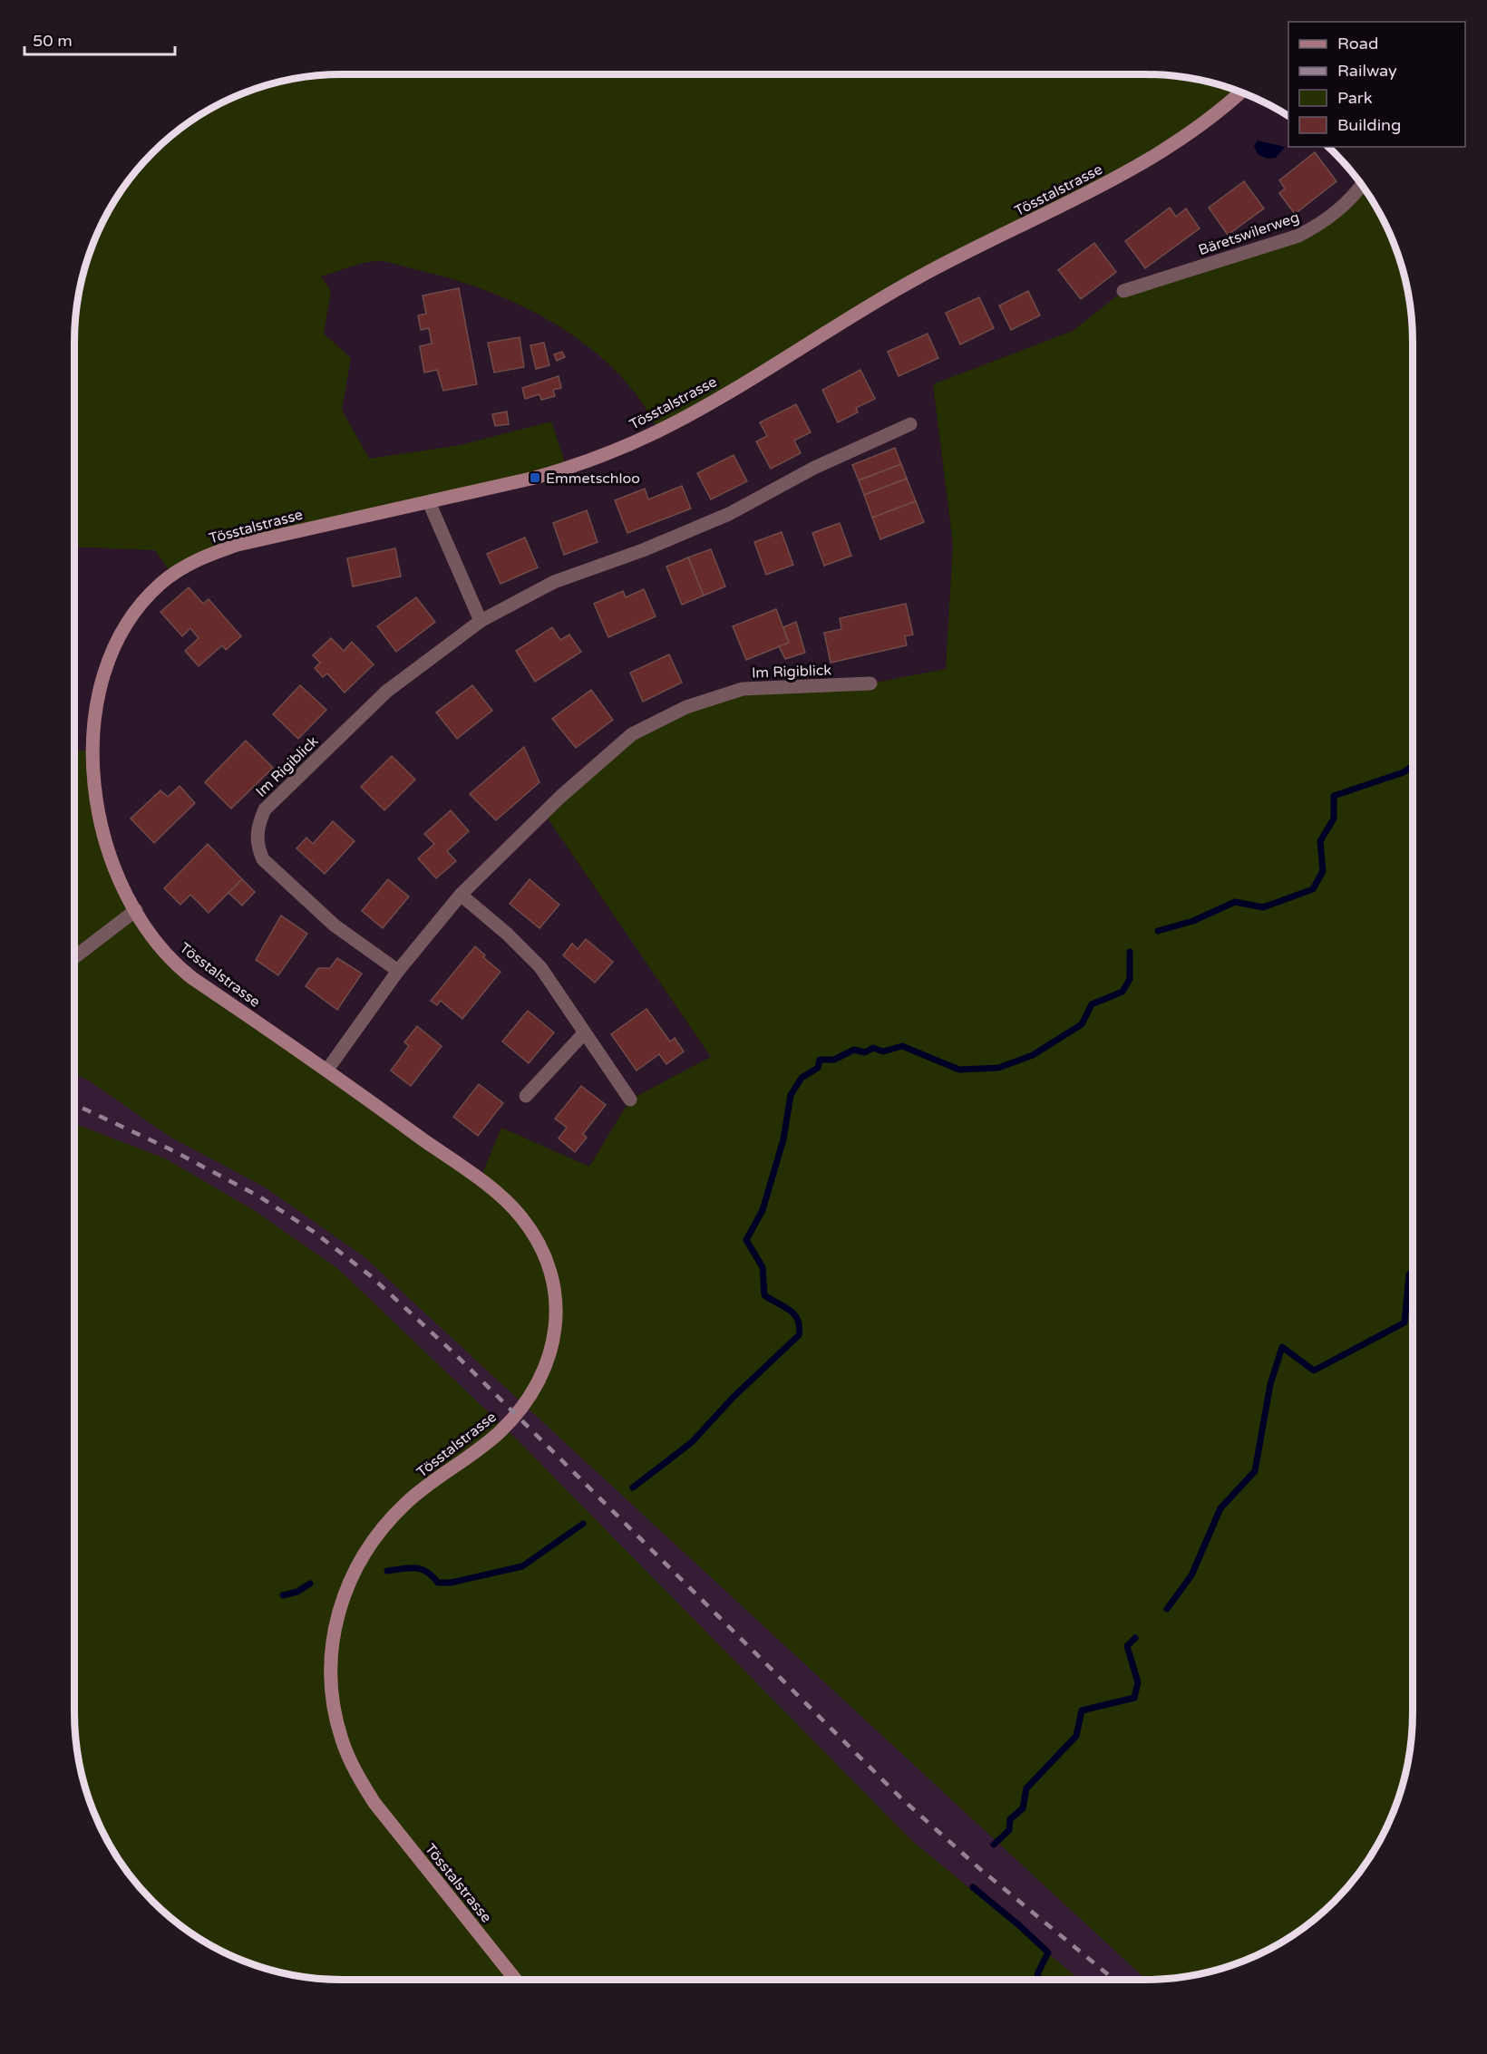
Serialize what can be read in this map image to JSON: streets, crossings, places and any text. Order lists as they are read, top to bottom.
{
  "streets": {
    "main road": ["Tösstalstrasse"],
    "street": ["Bäretswilerweg", "Im Rigiblick"]
  },
  "crossings": [
    ["Tösstalstrasse", "Im Rigiblick"]
  ],
  "places": {
    "transit": ["Emmetschloo"]
  },
  "legend": [
    "Road",
    "Railway",
    "Park",
    "Building"
  ],
  "scale_bar": "50 m"
}
